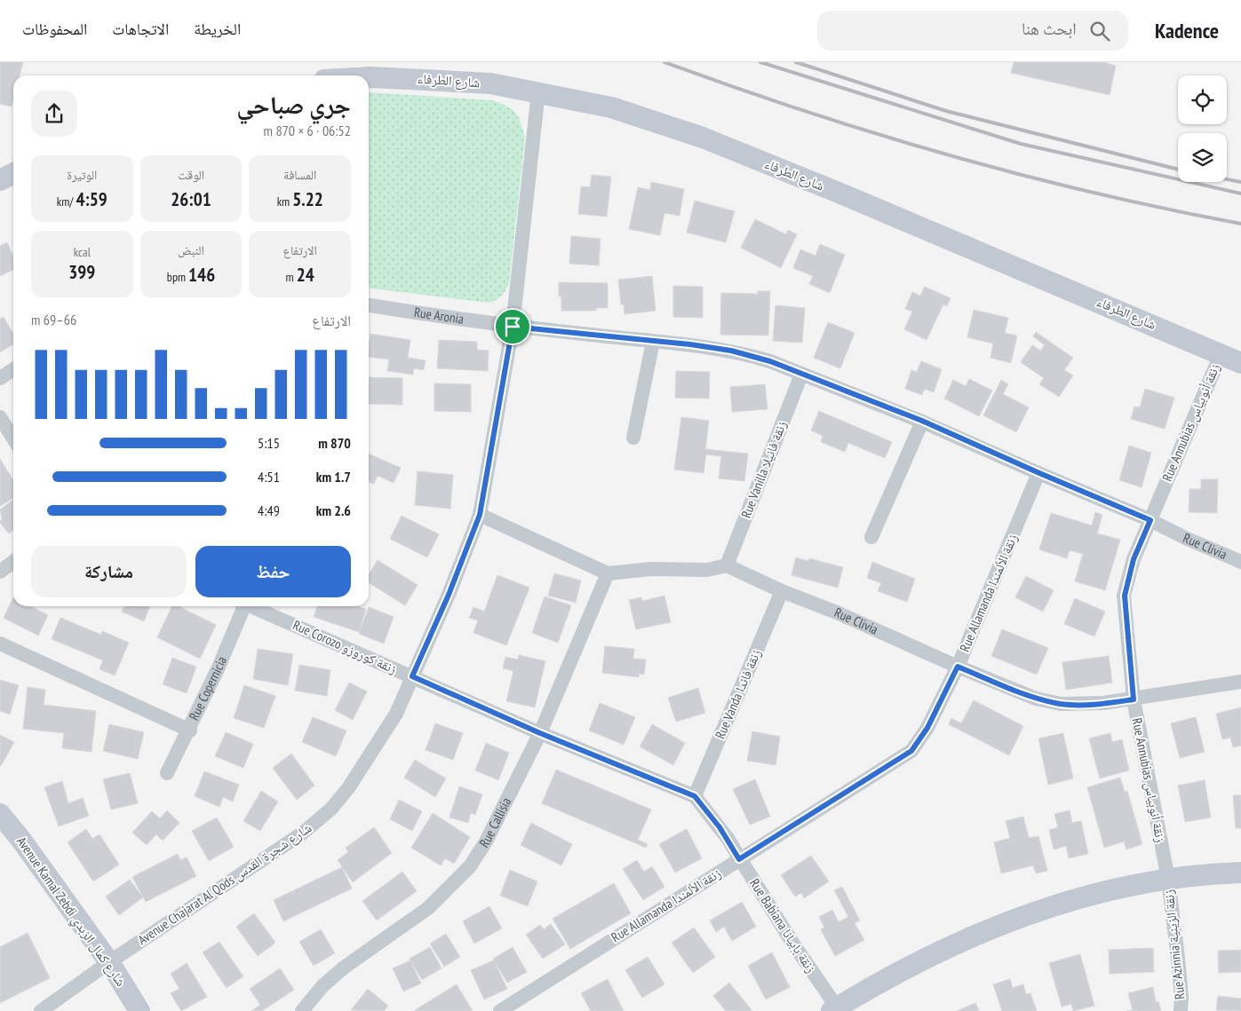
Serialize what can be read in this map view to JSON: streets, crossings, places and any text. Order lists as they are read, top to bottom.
{
  "streets": {
    "street": [
      "شارع الطرفاء",
      "Rue Aronia",
      "Rue Annubias زنقة أنوبياس",
      "Rue Vanilla زنقة فانيلا",
      "Rue Clivia",
      "Rue Allamanda زنقة الألمندا",
      "Rue Corozo زنقة كوروزو",
      "Rue Copernicia",
      "Rue Vanda زنقة فاندا",
      "Rue Callisia",
      "Avenue Chajarat Al Qods شارع شجرة القدس",
      "Avenue Kamal Zebdi شارع كمال الزبدي",
      "Rue Babiana زنقة بابيانا",
      "Rue Azinnia زنقة الزينية"
    ]
  },
  "crossings": [
    ["شارع الطرفاء", "Rue Annubias زنقة أنوبياس"],
    ["شارع الطرفاء", "Avenue Chajarat Al Qods شارع شجرة القدس"],
    ["Rue Aronia", "Rue Clivia"],
    ["Rue Aronia", "Avenue Chajarat Al Qods شارع شجرة القدس"],
    ["Rue Annubias زنقة أنوبياس", "Rue Clivia"],
    ["Rue Annubias زنقة أنوبياس", "Rue Azinnia زنقة الزينية"],
    ["Rue Vanilla زنقة فانيلا", "Rue Clivia"],
    ["Rue Clivia", "Rue Allamanda زنقة الألمندا"],
    ["Rue Clivia", "Rue Vanda زنقة فاندا"],
    ["Rue Clivia", "Avenue Chajarat Al Qods شارع شجرة القدس"],
    ["Rue Allamanda زنقة الألمندا", "Rue Babiana زنقة بابيانا"],
    ["Rue Corozo زنقة كوروزو", "Rue Vanda زنقة فاندا"],
    ["Rue Corozo زنقة كوروزو", "Rue Callisia"],
    ["Rue Corozo زنقة كوروزو", "Avenue Chajarat Al Qods شارع شجرة القدس"],
    ["Rue Corozo زنقة كوروزو", "Rue Babiana زنقة بابيانا"],
    ["Rue Vanda زنقة فاندا", "Rue Babiana زنقة بابيانا"],
    ["Avenue Chajarat Al Qods شارع شجرة القدس", "Avenue Kamal Zebdi شارع كمال الزبدي"]
  ],
  "page": {
    "header": "Kadence",
    "search": "ابحث هنا",
    "nav": ["الخريطة", "الاتجاهات", "المحفوظات"],
    "heading": ["جري صباحي", "06:52 · 6 × 870 m"],
    "stats": [
      ["المسافة", "5.22 km"],
      ["الوقت", "26:01"],
      ["الوتيرة", "4:59 /km"],
      ["الارتفاع", "24 m"],
      ["النبض", "146 bpm"],
      ["kcal", "399"]
    ],
    "chart": ["الارتفاع", "66–69 m"],
    "list": [
      {
        "name": "870 m",
        "note": "5:15"
      },
      {
        "name": "1.7 km",
        "note": "4:51"
      },
      {
        "name": "2.6 km",
        "note": "4:49"
      }
    ],
    "buttons": ["حفظ", "مشاركة"]
  }
}
